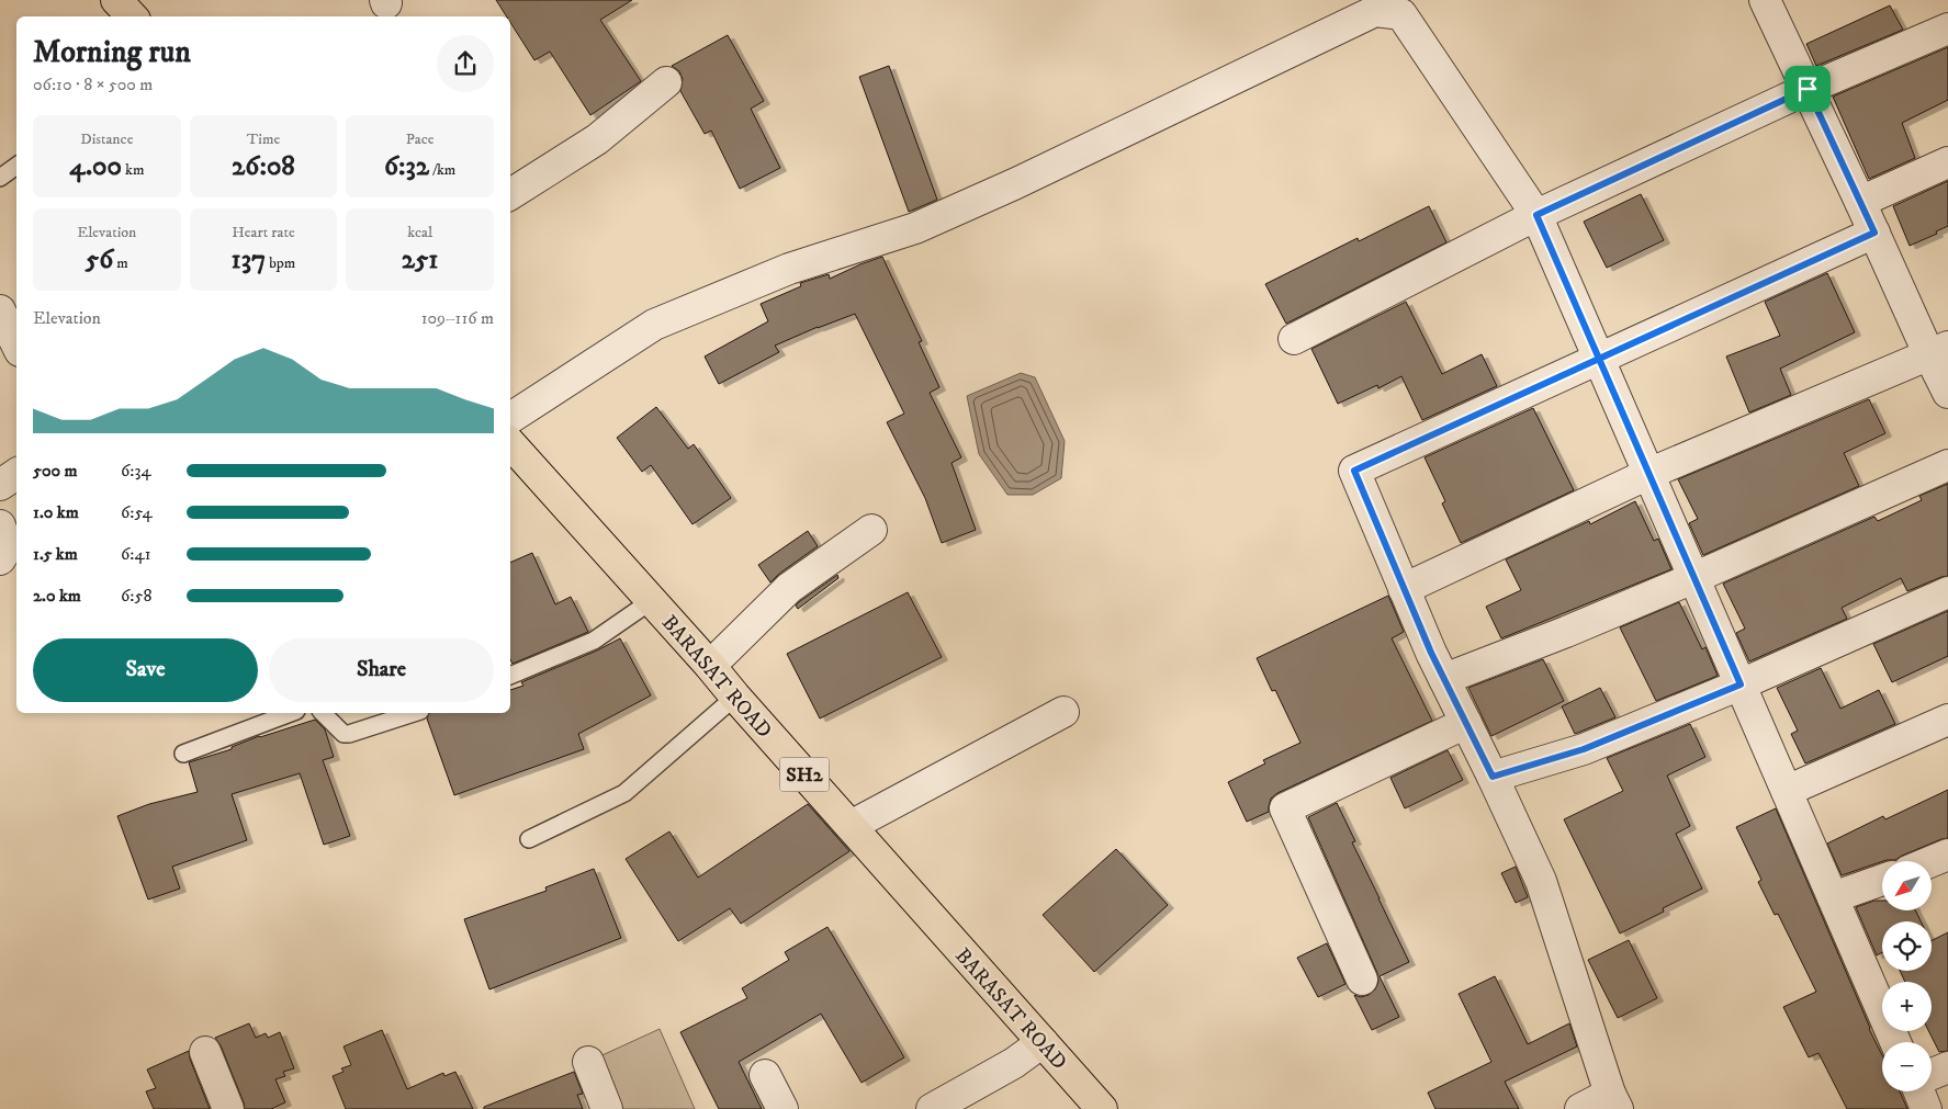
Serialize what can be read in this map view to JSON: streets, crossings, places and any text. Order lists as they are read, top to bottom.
{
  "streets": {
    "main road": ["BARASAT ROAD", "SH2"]
  },
  "north": "bottom left",
  "page": {
    "heading": ["Morning run", "06:10 · 8 × 500 m"],
    "stats": [
      ["Distance", "4.00 km"],
      ["Time", "26:08"],
      ["Pace", "6:32 /km"],
      ["Elevation", "56 m"],
      ["Heart rate", "137 bpm"],
      ["kcal", "251"]
    ],
    "chart": ["Elevation", "109–116 m"],
    "list": [
      {
        "name": "500 m",
        "note": "6:34"
      },
      {
        "name": "1.0 km",
        "note": "6:54"
      },
      {
        "name": "1.5 km",
        "note": "6:41"
      },
      {
        "name": "2.0 km",
        "note": "6:58"
      }
    ],
    "buttons": ["Save", "Share"],
    "map_buttons": ["+", "−"]
  }
}
